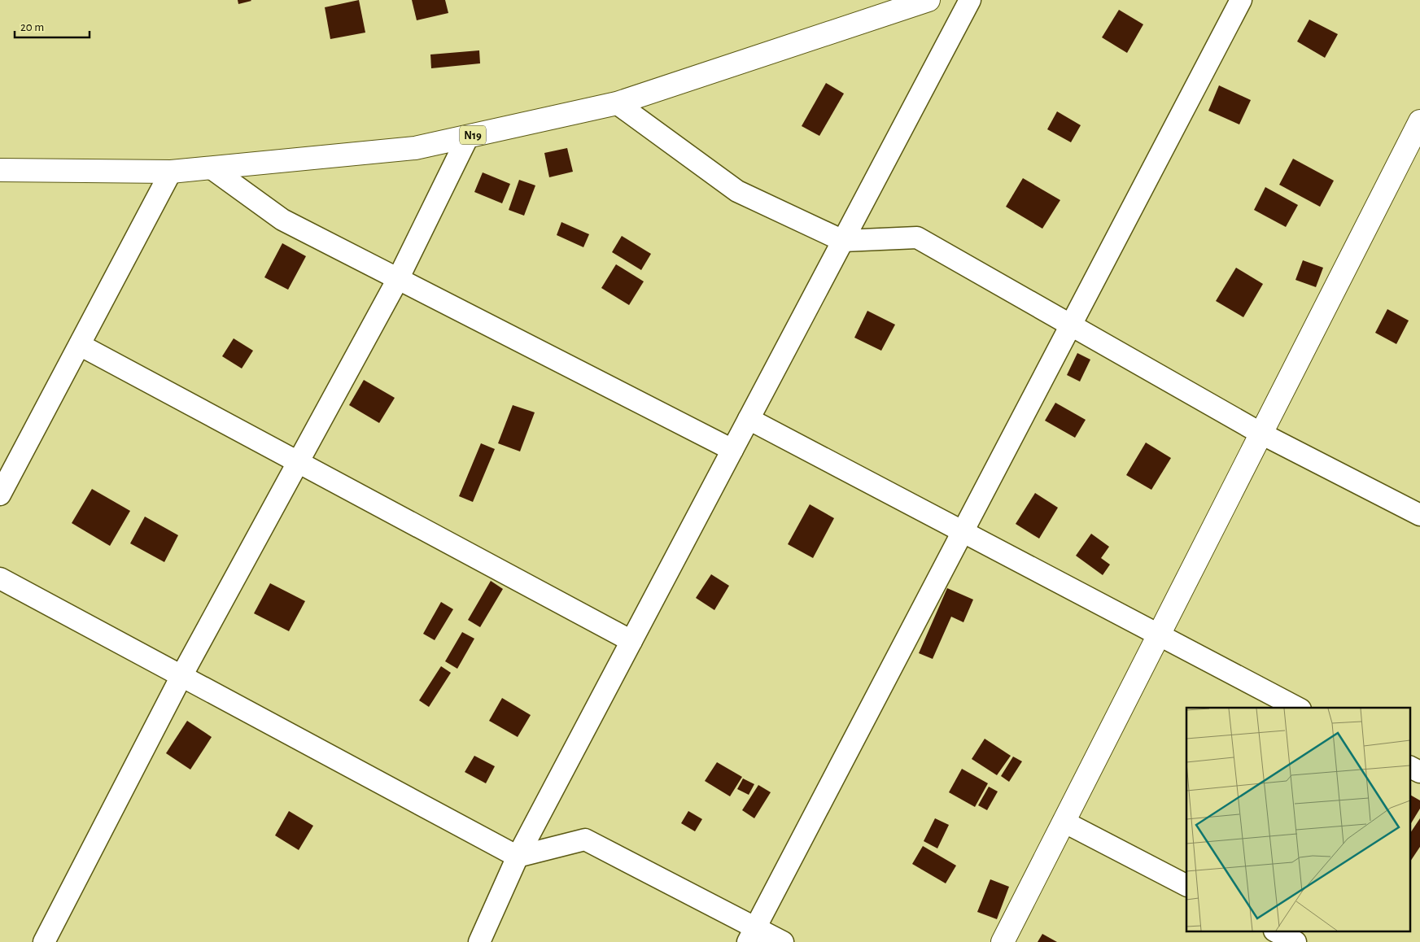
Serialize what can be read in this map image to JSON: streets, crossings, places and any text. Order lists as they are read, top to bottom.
{
  "streets": {
    "main road": ["N19"]
  },
  "scale_bar": "20 m"
}
